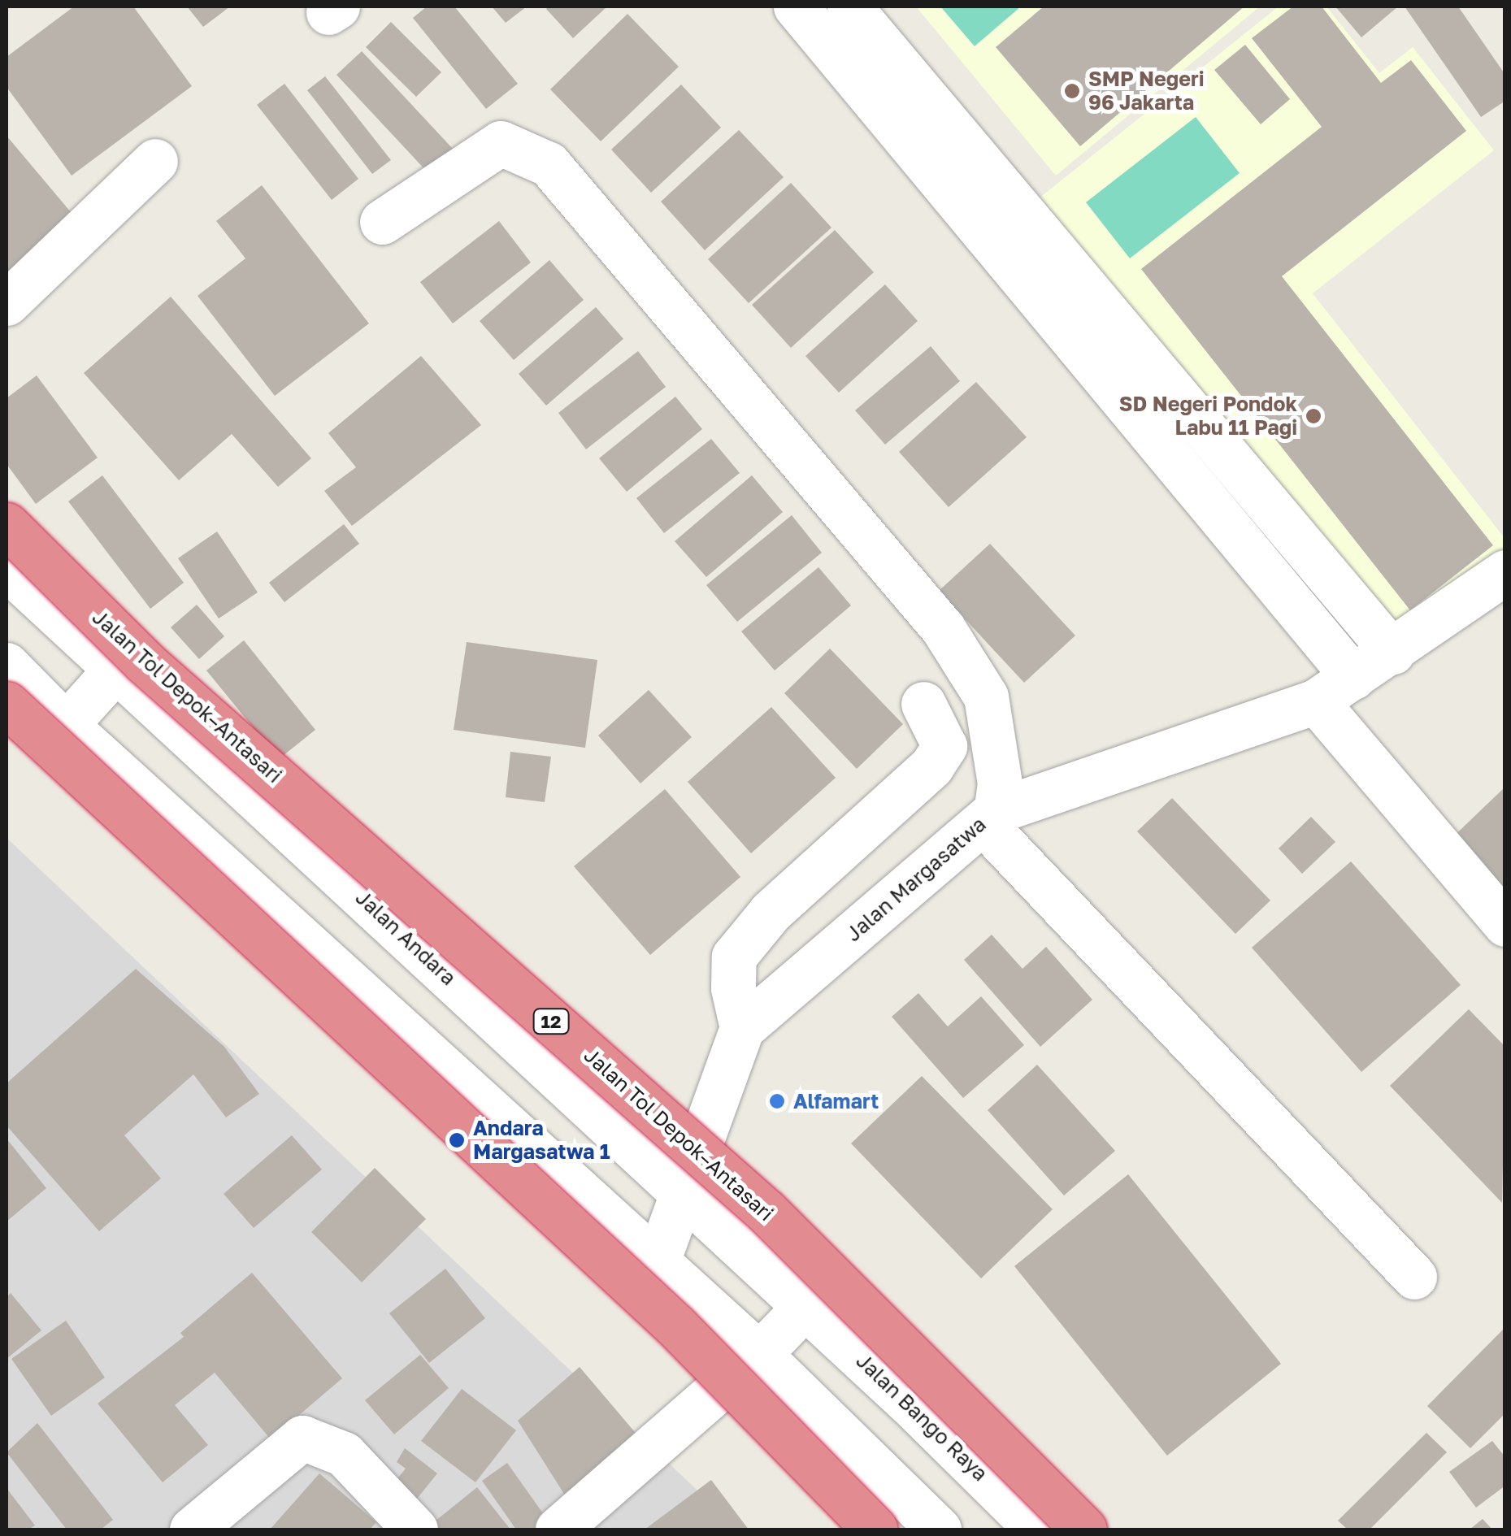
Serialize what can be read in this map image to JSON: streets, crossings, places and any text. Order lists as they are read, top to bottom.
{
  "streets": {
    "highway": ["Jalan Tol Depok–Antasari", "12"],
    "street": ["Jalan Margasatwa", "Jalan Andara", "Jalan Bango Raya"]
  },
  "crossings": [
    ["Jalan Margasatwa", "Jalan Andara"],
    ["Jalan Andara", "Jalan Bango Raya"]
  ],
  "places": [
    "SMP Negeri 96 Jakarta",
    "SD Negeri Pondok Labu 11 Pagi",
    "Alfamart",
    "Andara Margasatwa 1"
  ]
}
